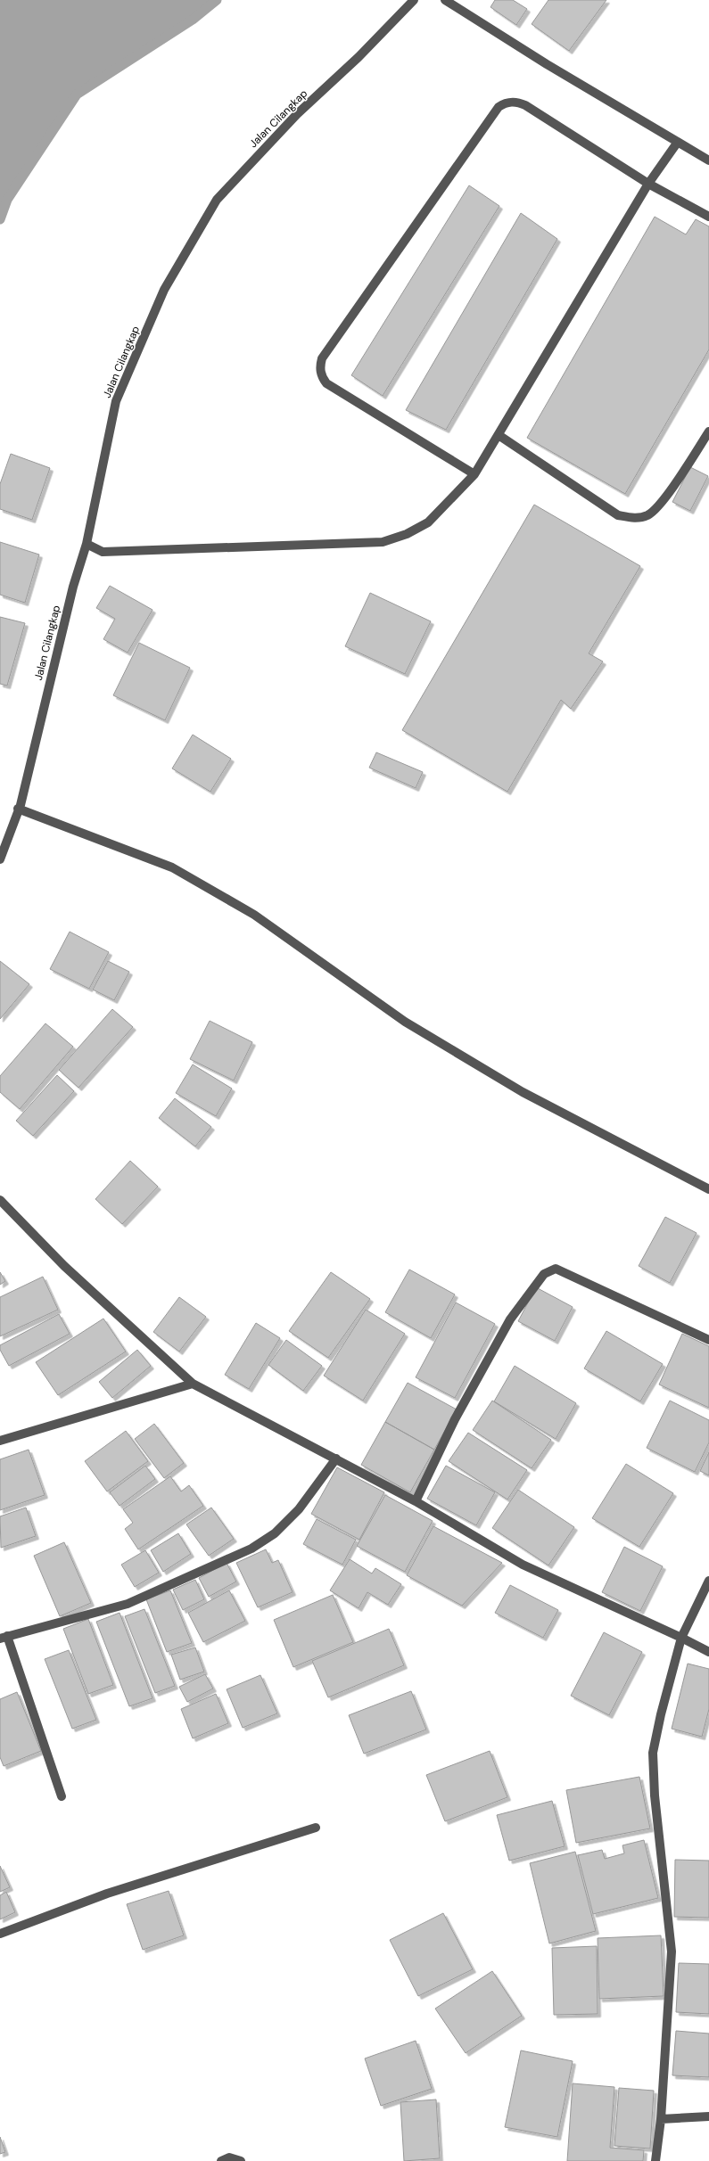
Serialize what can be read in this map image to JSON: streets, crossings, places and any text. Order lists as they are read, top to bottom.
{
  "streets": {
    "street": ["Jalan Cilangkap"]
  }
}
